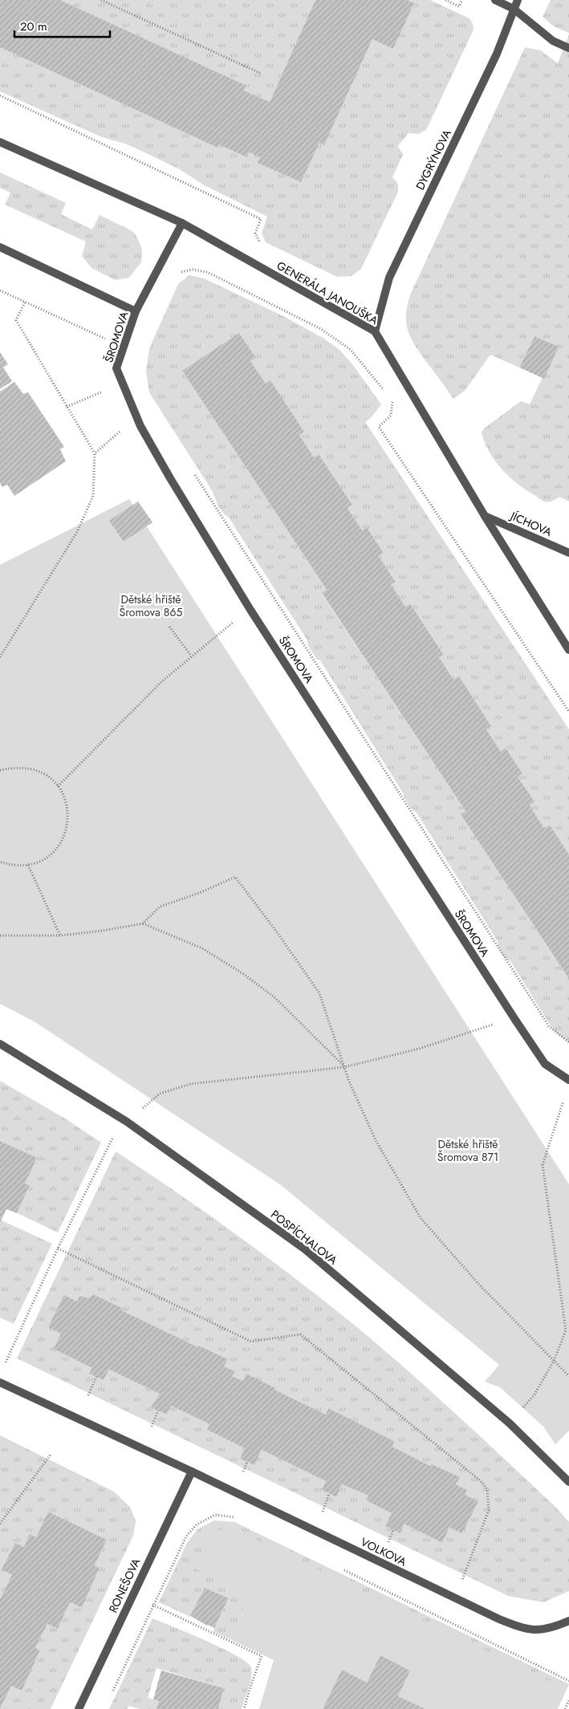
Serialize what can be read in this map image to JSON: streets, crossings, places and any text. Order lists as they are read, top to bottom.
{
  "streets": {
    "street": [
      "DYGRÝNOVA",
      "GENERÁLA JANOUŠKA",
      "ŠROMOVA",
      "JÍCHOVA",
      "POSPÍCHALOVA",
      "VOLKOVA",
      "RONEŠOVA"
    ]
  },
  "crossings": [
    ["DYGRÝNOVA", "GENERÁLA JANOUŠKA"],
    ["GENERÁLA JANOUŠKA", "ŠROMOVA"],
    ["GENERÁLA JANOUŠKA", "JÍCHOVA"],
    ["VOLKOVA", "RONEŠOVA"]
  ],
  "parks": ["Dětské hřiště Šromova 865", "Dětské hřiště Šromova 871"],
  "scale_bar": "20 m"
}
